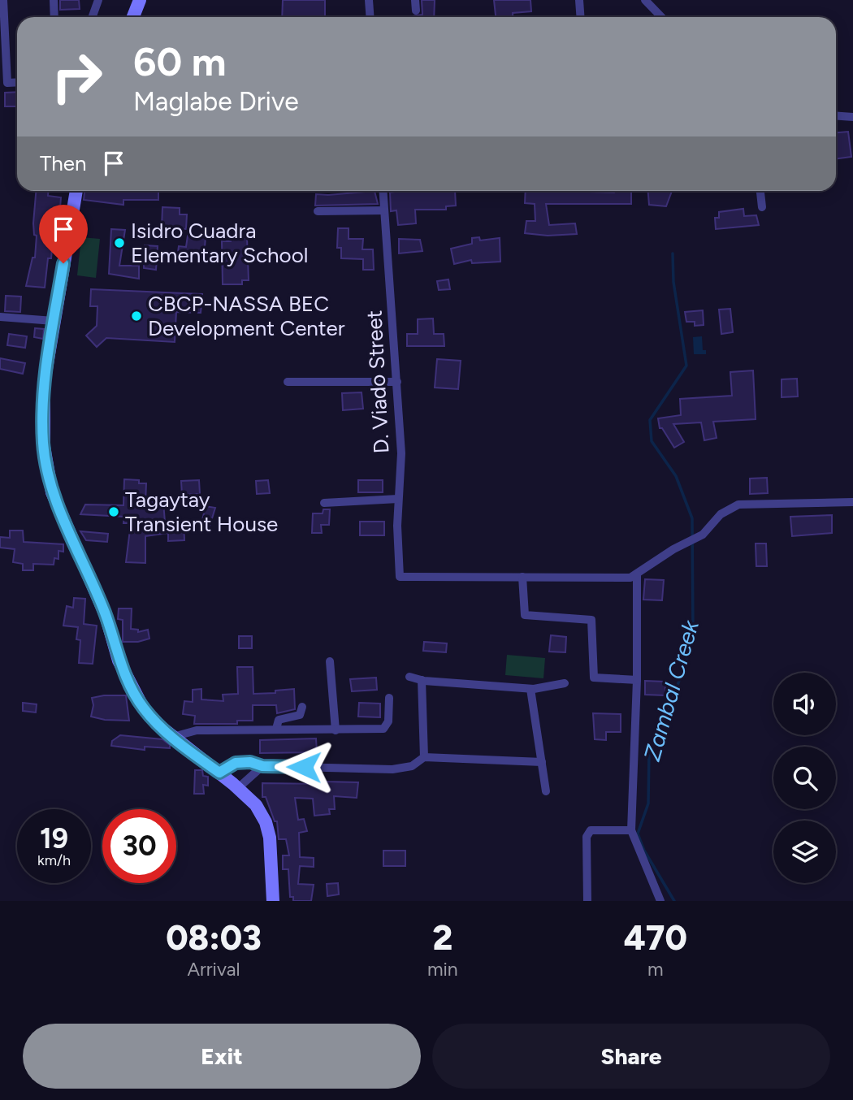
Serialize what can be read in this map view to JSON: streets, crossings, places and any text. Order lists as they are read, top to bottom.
{
  "streets": {
    "street": ["D. Viado Street"]
  },
  "water": ["Zambal Creek"],
  "places": ["Isidro Cuadra Elementary School", "CBCP-NASSA BEC Development Center", "Tagaytay Transient House"],
  "page": {
    "turn": ["60 m", "Maglabe Drive"],
    "then": "Then",
    "speed": "19 km/h",
    "limit": "30",
    "eta": [
      "08:03",
      "Arrival",
      "2",
      "min",
      "470",
      "m"
    ],
    "buttons": ["Exit", "Share"]
  }
}
